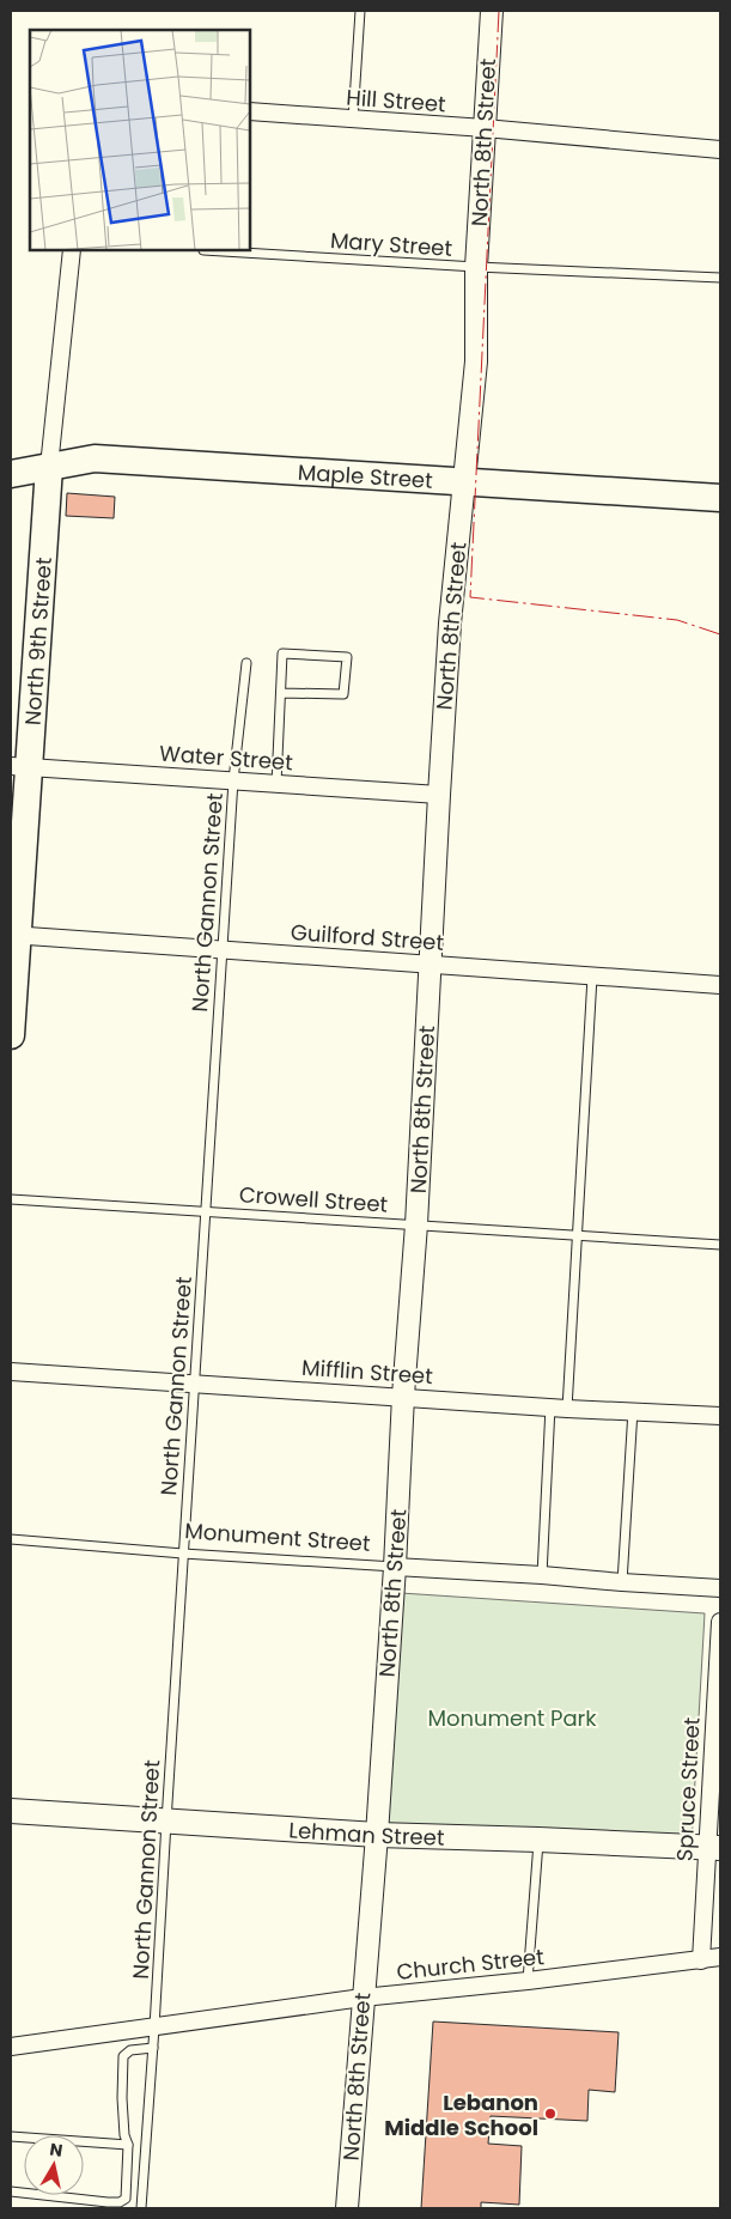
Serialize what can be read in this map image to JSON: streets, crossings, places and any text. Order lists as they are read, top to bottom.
{
  "streets": {
    "main road": ["Maple Street", "North 9th Street", "Lehman Street"],
    "street": [
      "Hill Street",
      "North 8th Street",
      "Water Street",
      "Guilford Street",
      "Mifflin Street",
      "Monument Street",
      "Spruce Street",
      "Church Street"
    ],
    "lane": ["Mary Street", "North Gannon Street", "Crowell Street"]
  },
  "crossings": [
    ["Hill Street", "North 8th Street"],
    ["North 8th Street", "Mary Street"],
    ["North 8th Street", "Maple Street"],
    ["North 8th Street", "Water Street"],
    ["North 8th Street", "Guilford Street"],
    ["North 8th Street", "Crowell Street"],
    ["North 8th Street", "Mifflin Street"],
    ["North 8th Street", "Monument Street"],
    ["North 8th Street", "Lehman Street"],
    ["North 8th Street", "Church Street"],
    ["Maple Street", "North 9th Street"],
    ["North 9th Street", "Water Street"],
    ["North 9th Street", "Guilford Street"],
    ["Water Street", "North Gannon Street"],
    ["North Gannon Street", "Guilford Street"],
    ["North Gannon Street", "Crowell Street"],
    ["North Gannon Street", "Mifflin Street"],
    ["North Gannon Street", "Monument Street"],
    ["North Gannon Street", "Lehman Street"],
    ["North Gannon Street", "Church Street"],
    ["Spruce Street", "Lehman Street"],
    ["Spruce Street", "Church Street"]
  ],
  "parks": ["Monument Park"],
  "places": ["Lebanon Middle School"],
  "north": "top"
}
